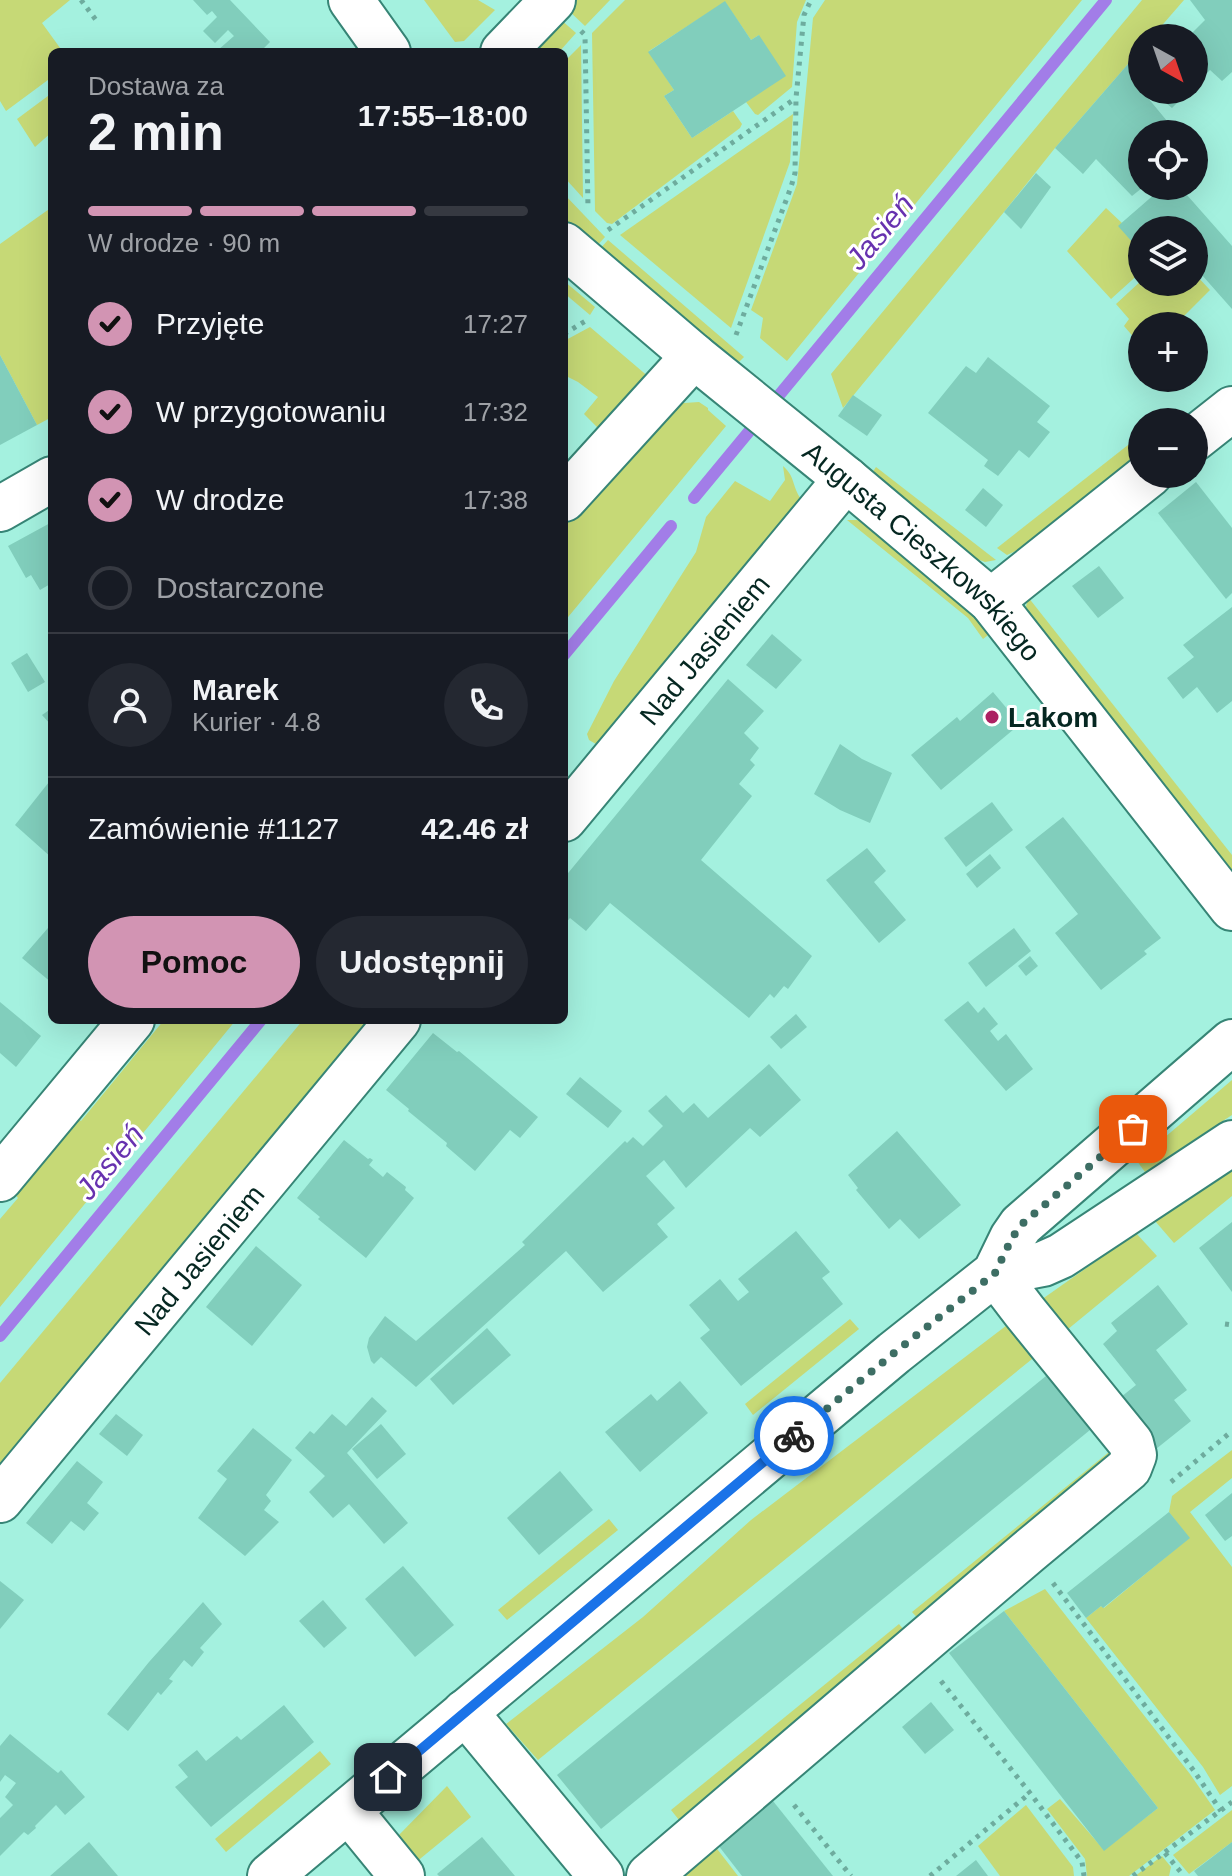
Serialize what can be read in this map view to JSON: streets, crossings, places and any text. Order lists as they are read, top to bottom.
{
  "streets": {
    "street": ["Augusta Cieszkowskiego", "Nad Jasieniem"]
  },
  "crossings": [
    ["Augusta Cieszkowskiego", "Nad Jasieniem"]
  ],
  "water": ["Jasień"],
  "places": ["Lakom"],
  "north": "bottom right",
  "page": {
    "map_buttons": ["+", "−"],
    "heading": ["2 min", "Dostawa za", "17:55–18:00"],
    "panel": [
      "Marek",
      "Kurier · 4.8",
      "Zamówienie #1127",
      "42.46 zł"
    ],
    "bar": "W drodze · 90 m",
    "list": [
      ["Przyjęte", "17:27"],
      ["W przygotowaniu", "17:32"],
      ["W drodze", "17:38"],
      "Dostarczone"
    ],
    "buttons": ["Pomoc", "Udostępnij"]
  }
}
